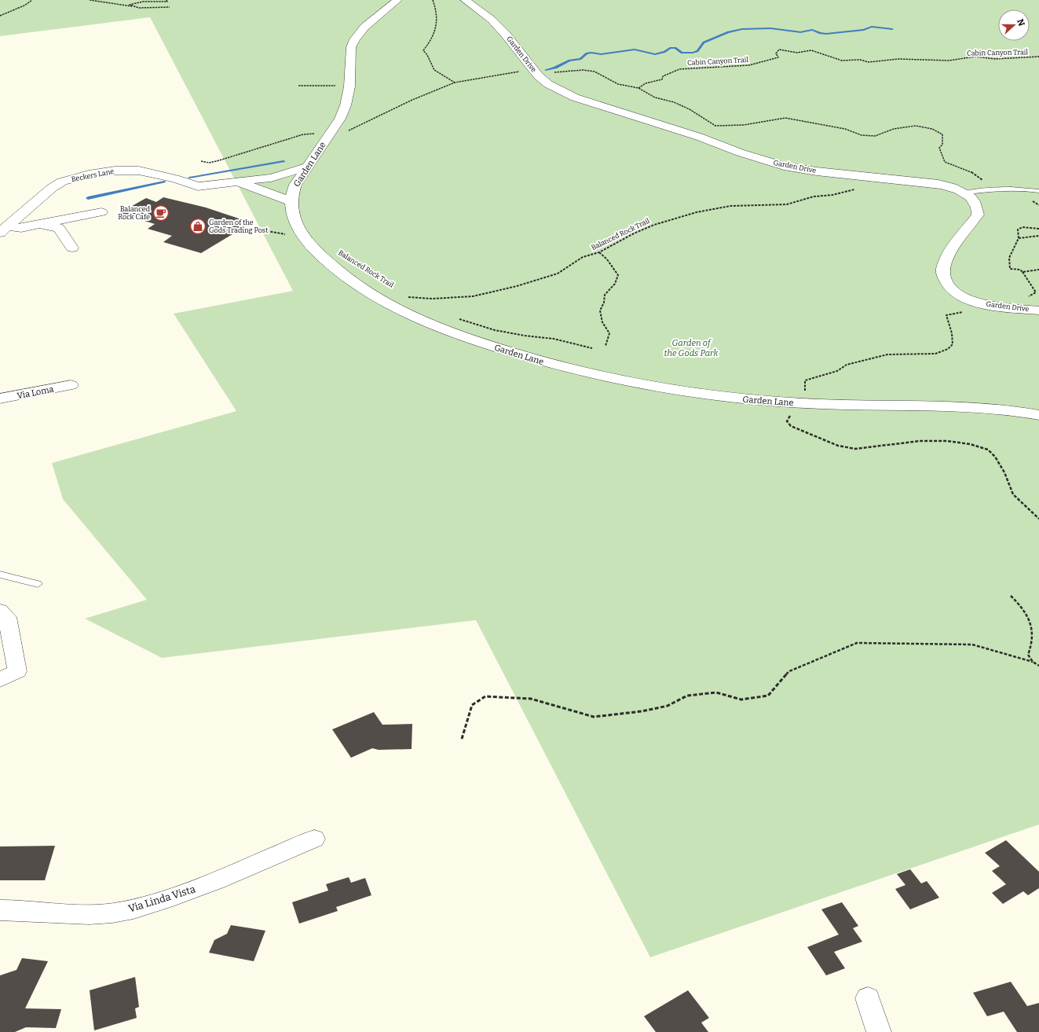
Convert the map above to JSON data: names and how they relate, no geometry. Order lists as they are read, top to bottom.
{
  "streets": {
    "street": [
      "Garden Drive",
      "Garden Lane",
      "Beckers Lane",
      "Via Loma",
      "Via Linda Vista"
    ],
    "path": ["Cabin Canyon Trail", "Balanced Rock Trail"]
  },
  "crossings": [
    ["Garden Drive", "Balanced Rock Trail"],
    ["Garden Lane", "Beckers Lane"]
  ],
  "parks": ["Garden of the Gods Park"],
  "places": {
    "cafe": ["Balanced Rock Cafe"],
    "shop": ["Garden of the Gods Trading Post"]
  },
  "north": "right"
}
